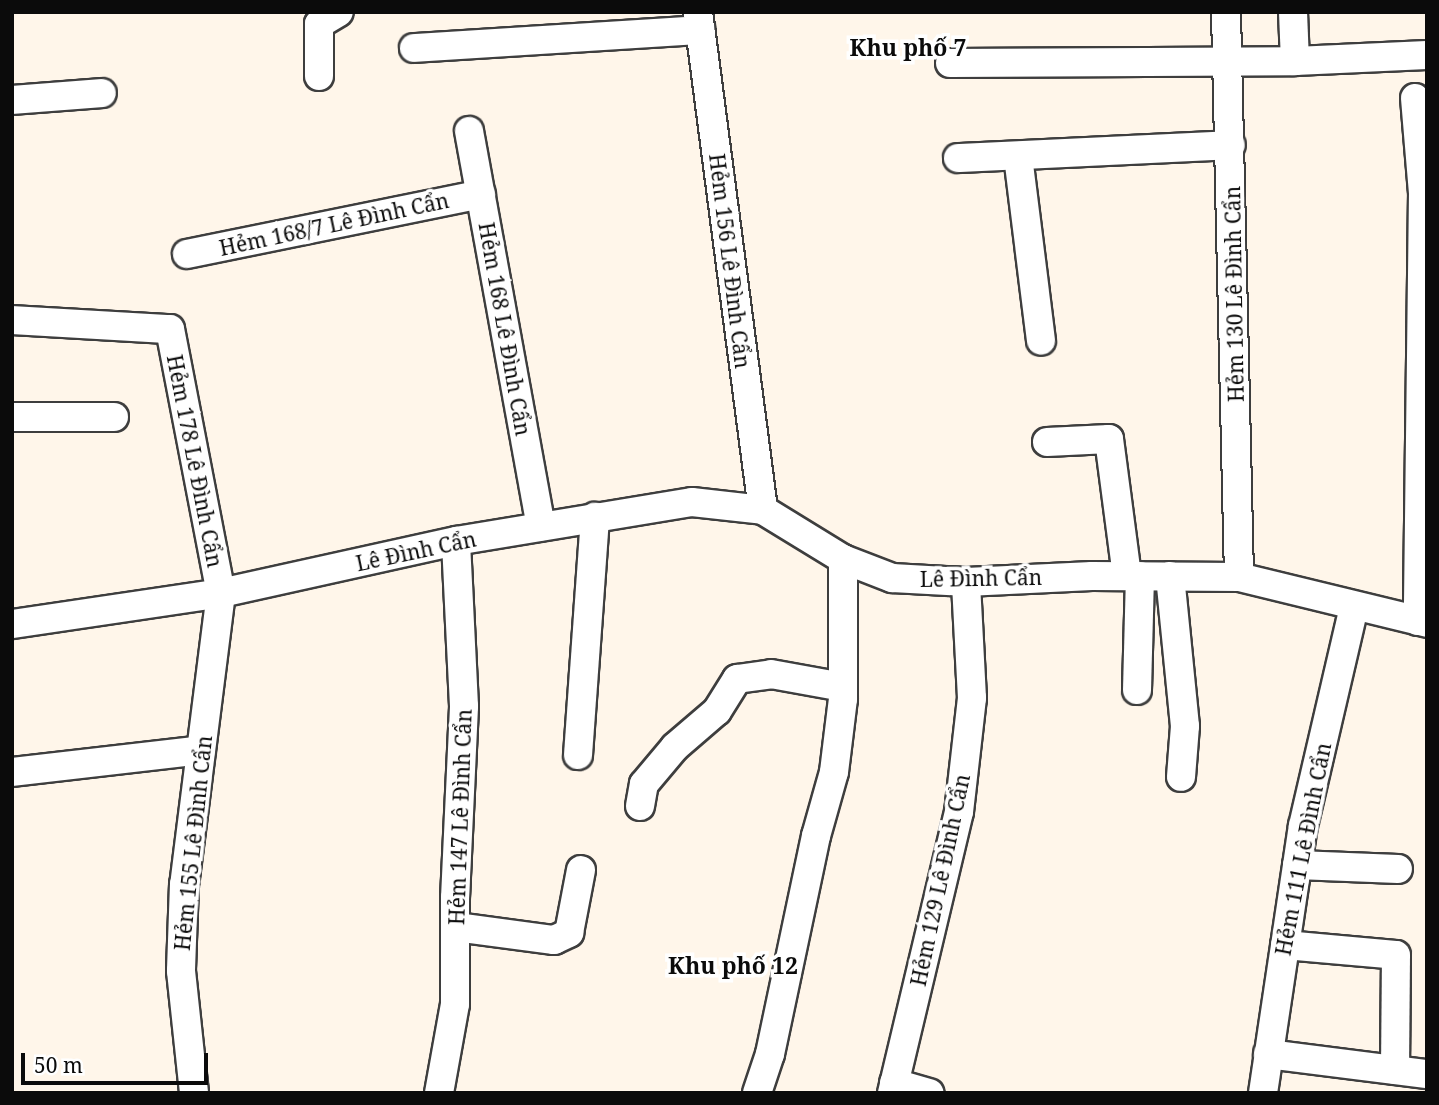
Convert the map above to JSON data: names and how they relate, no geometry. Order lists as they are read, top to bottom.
{
  "streets": {
    "street": [
      "Hẻm 168/7 Lê Đình Cẩn",
      "Hẻm 156 Lê Đình Cẩn",
      "Hẻm 130 Lê Đình Cẩn",
      "Hẻm 168 Lê Đình Cẩn",
      "Hẻm 178 Lê Đình Cẩn",
      "Lê Đình Cẩn",
      "Hẻm 147 Lê Đình Cẩn",
      "Hẻm 155 Lê Đình Cẩn",
      "Hẻm 111 Lê Đình Cẩn",
      "Hẻm 129 Lê Đình Cẩn"
    ]
  },
  "crossings": [
    ["Hẻm 168/7 Lê Đình Cẩn", "Hẻm 168 Lê Đình Cẩn"],
    ["Hẻm 156 Lê Đình Cẩn", "Lê Đình Cẩn"],
    ["Hẻm 130 Lê Đình Cẩn", "Lê Đình Cẩn"],
    ["Hẻm 168 Lê Đình Cẩn", "Lê Đình Cẩn"],
    ["Hẻm 178 Lê Đình Cẩn", "Lê Đình Cẩn"],
    ["Hẻm 178 Lê Đình Cẩn", "Hẻm 155 Lê Đình Cẩn"],
    ["Lê Đình Cẩn", "Hẻm 147 Lê Đình Cẩn"],
    ["Lê Đình Cẩn", "Hẻm 155 Lê Đình Cẩn"],
    ["Lê Đình Cẩn", "Hẻm 111 Lê Đình Cẩn"],
    ["Lê Đình Cẩn", "Hẻm 129 Lê Đình Cẩn"]
  ],
  "districts": ["Khu phố 7", "Khu phố 12"],
  "scale_bar": "50 m"
}
